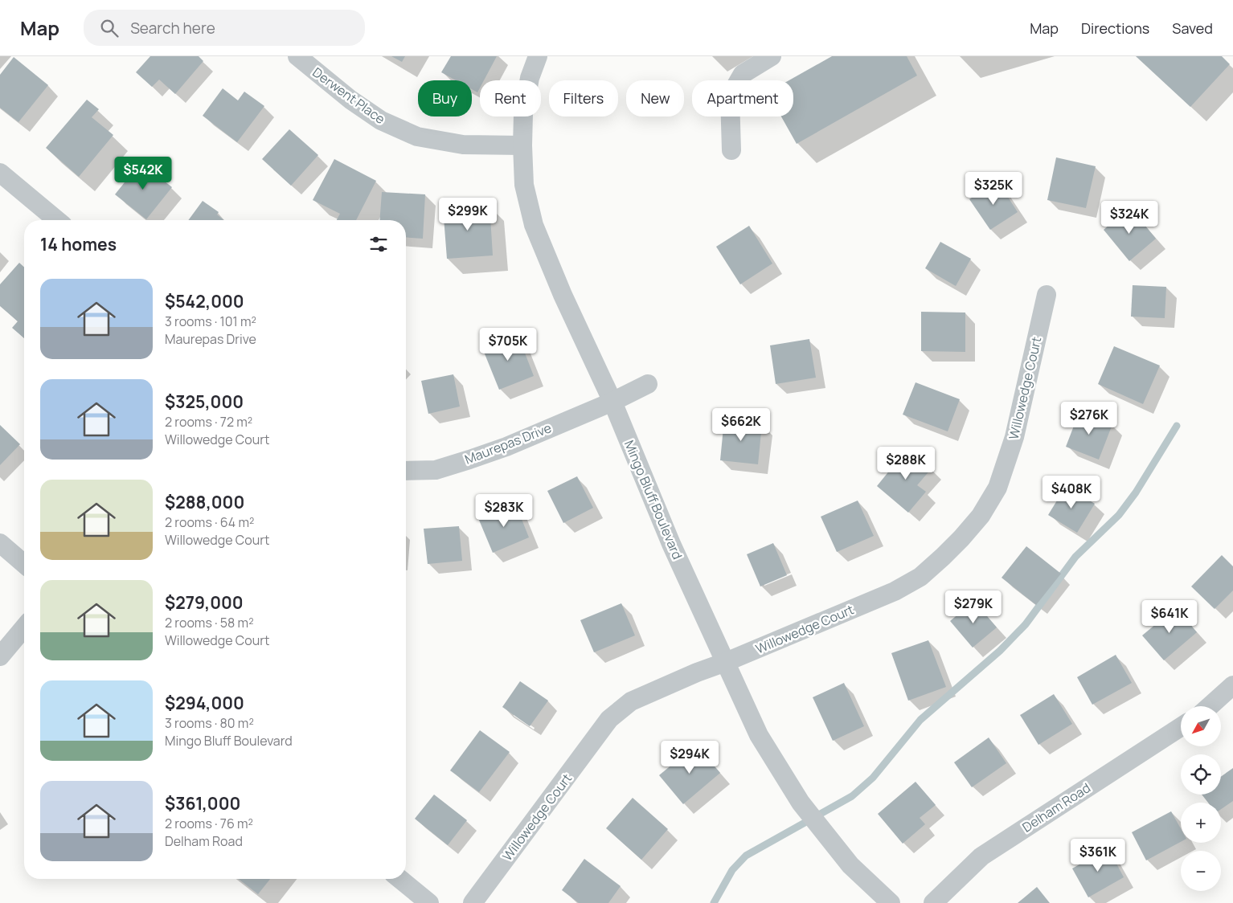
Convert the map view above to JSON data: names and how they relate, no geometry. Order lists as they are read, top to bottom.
{
  "streets": {
    "street": [
      "Derwent Place",
      "Willowedge Court",
      "Maurepas Drive",
      "Mingo Bluff Boulevard",
      "Delham Road"
    ]
  },
  "crossings": [
    ["Derwent Place", "Mingo Bluff Boulevard"],
    ["Willowedge Court", "Mingo Bluff Boulevard"],
    ["Maurepas Drive", "Mingo Bluff Boulevard"]
  ],
  "north": "bottom left",
  "page": {
    "header": "Map",
    "search": "Search here",
    "nav": ["Map", "Directions", "Saved"],
    "chip": [
      "Buy",
      "Rent",
      "Filters",
      "New",
      "Apartment"
    ],
    "price": [
      "$542K",
      "$325K",
      "$299K",
      "$324K",
      "$705K",
      "$276K",
      "$662K",
      "$288K",
      "$408K",
      "$283K",
      "$279K",
      "$641K",
      "$294K",
      "$361K"
    ],
    "heading": "14 homes",
    "list": [
      {
        "name": "$542,000",
        "note": "3 rooms · 101 m² · Maurepas Drive"
      },
      {
        "name": "$325,000",
        "note": "2 rooms · 72 m² · Willowedge Court"
      },
      {
        "name": "$288,000",
        "note": "2 rooms · 64 m² · Willowedge Court"
      },
      {
        "name": "$279,000",
        "note": "2 rooms · 58 m² · Willowedge Court"
      },
      {
        "name": "$294,000",
        "note": "3 rooms · 80 m² · Mingo Bluff Boulevard"
      },
      {
        "name": "$361,000",
        "note": "2 rooms · 76 m² · Delham Road"
      }
    ],
    "map_buttons": ["+", "−"]
  }
}
